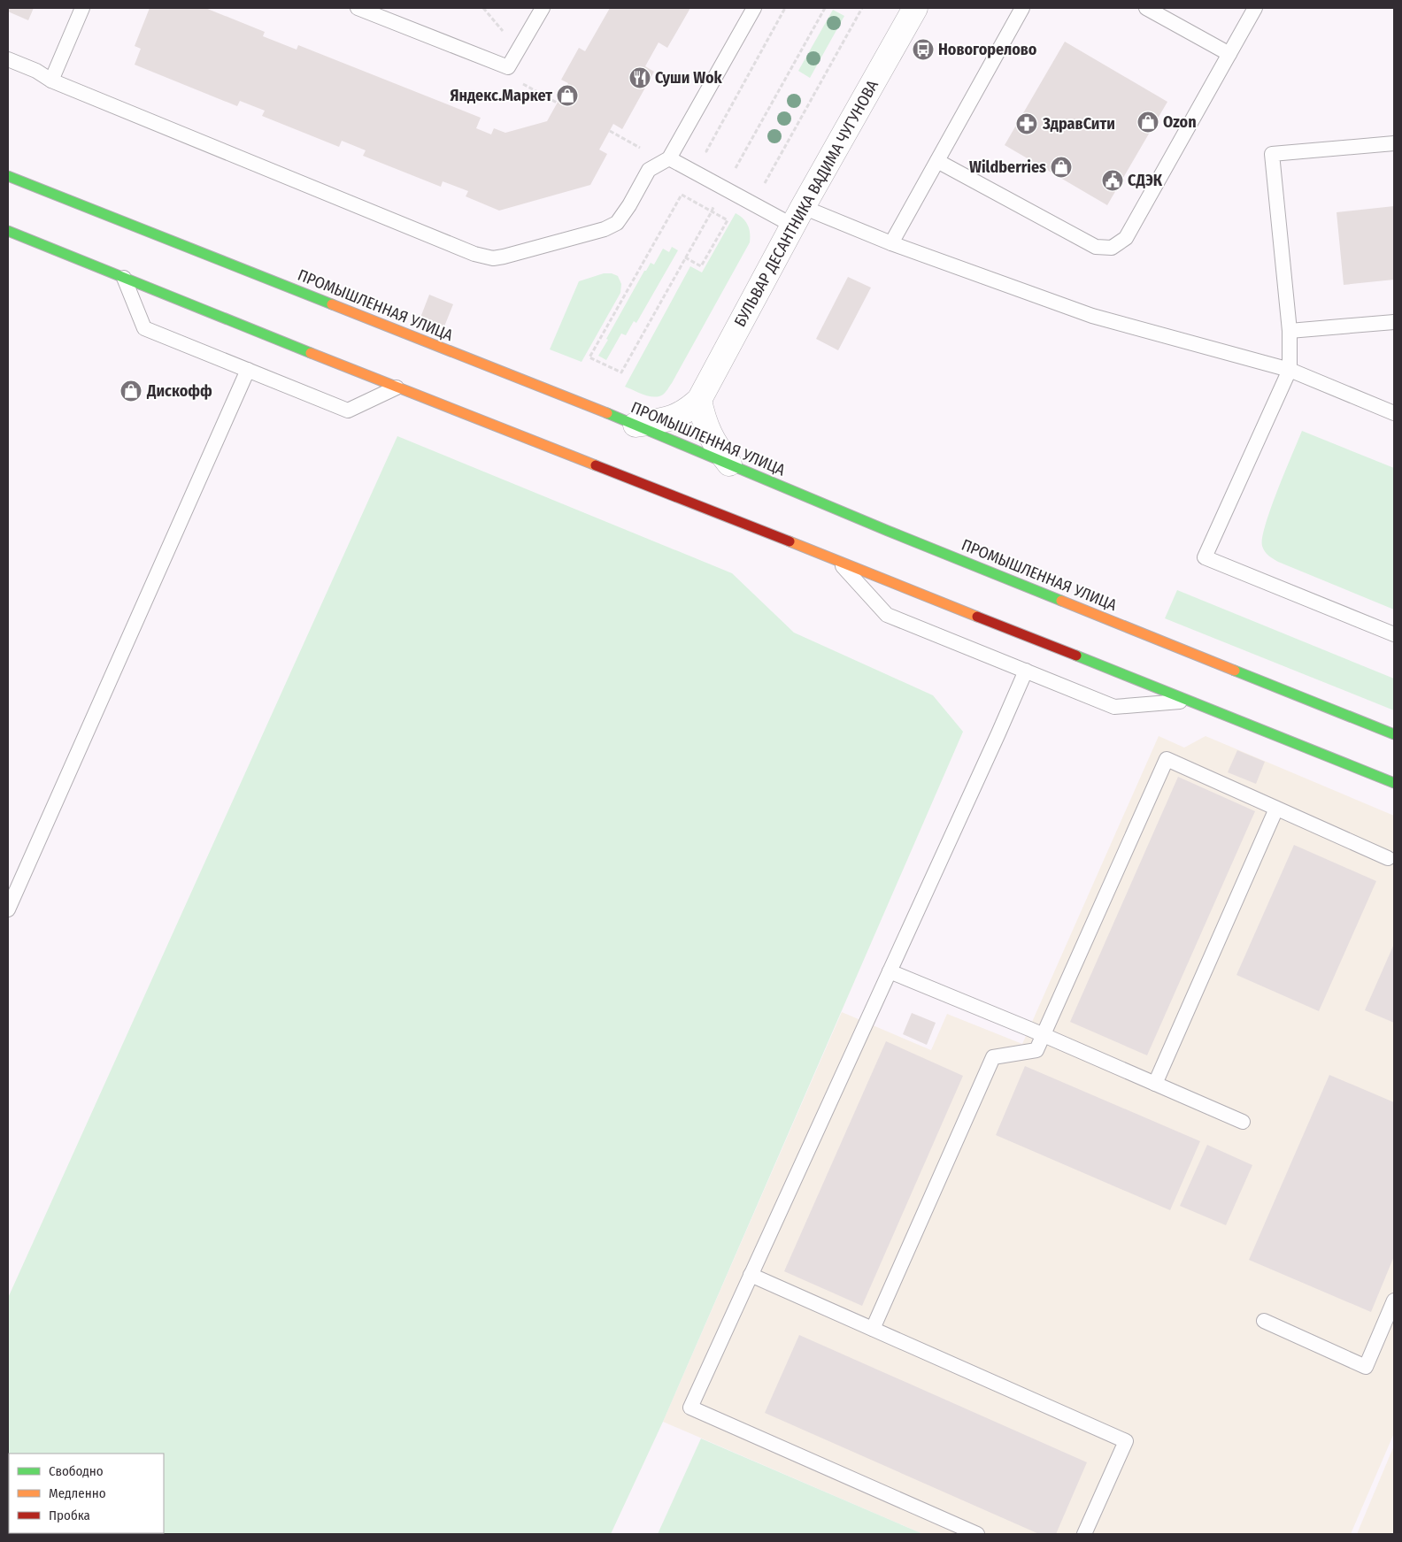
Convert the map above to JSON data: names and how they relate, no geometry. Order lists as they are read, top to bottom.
{
  "streets": {
    "street": ["БУЛЬВАР ДЕСАНТНИКА ВАДИМА ЧУГУНОВА", "ПРОМЫШЛЕННАЯ УЛИЦА"]
  },
  "crossings": [
    ["БУЛЬВАР ДЕСАНТНИКА ВАДИМА ЧУГУНОВА", "ПРОМЫШЛЕННАЯ УЛИЦА"]
  ],
  "places": {
    "bus stop": ["Новогорелово"],
    "restaurant": ["Суши Wok"],
    "shop": [
      "Яндекс.Маркет",
      "Ozon",
      "Wildberries",
      "Дискофф"
    ],
    "pharmacy": ["ЗдравСити"],
    "public building": ["СДЭК"]
  },
  "legend": ["Свободно", "Медленно", "Пробка"]
}
